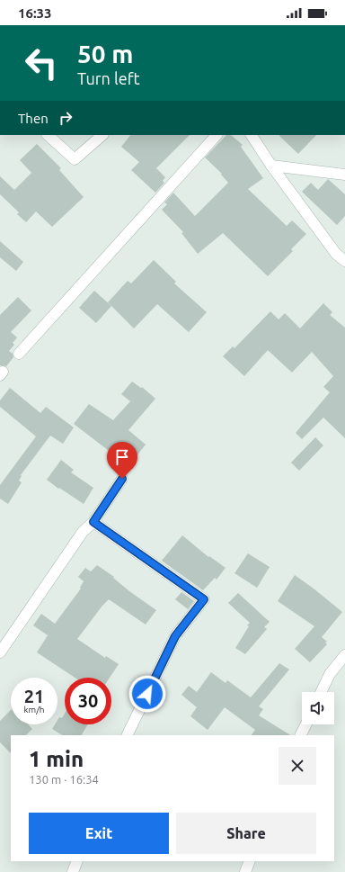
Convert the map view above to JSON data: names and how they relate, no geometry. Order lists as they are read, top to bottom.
{
  "page": {
    "status": "16:33",
    "turn": ["50 m", "Turn left"],
    "then": "Then",
    "speed": "21 km/h",
    "limit": "30",
    "heading": ["1 min", "130 m · 16:34"],
    "buttons": ["Exit", "Share"]
  }
}
